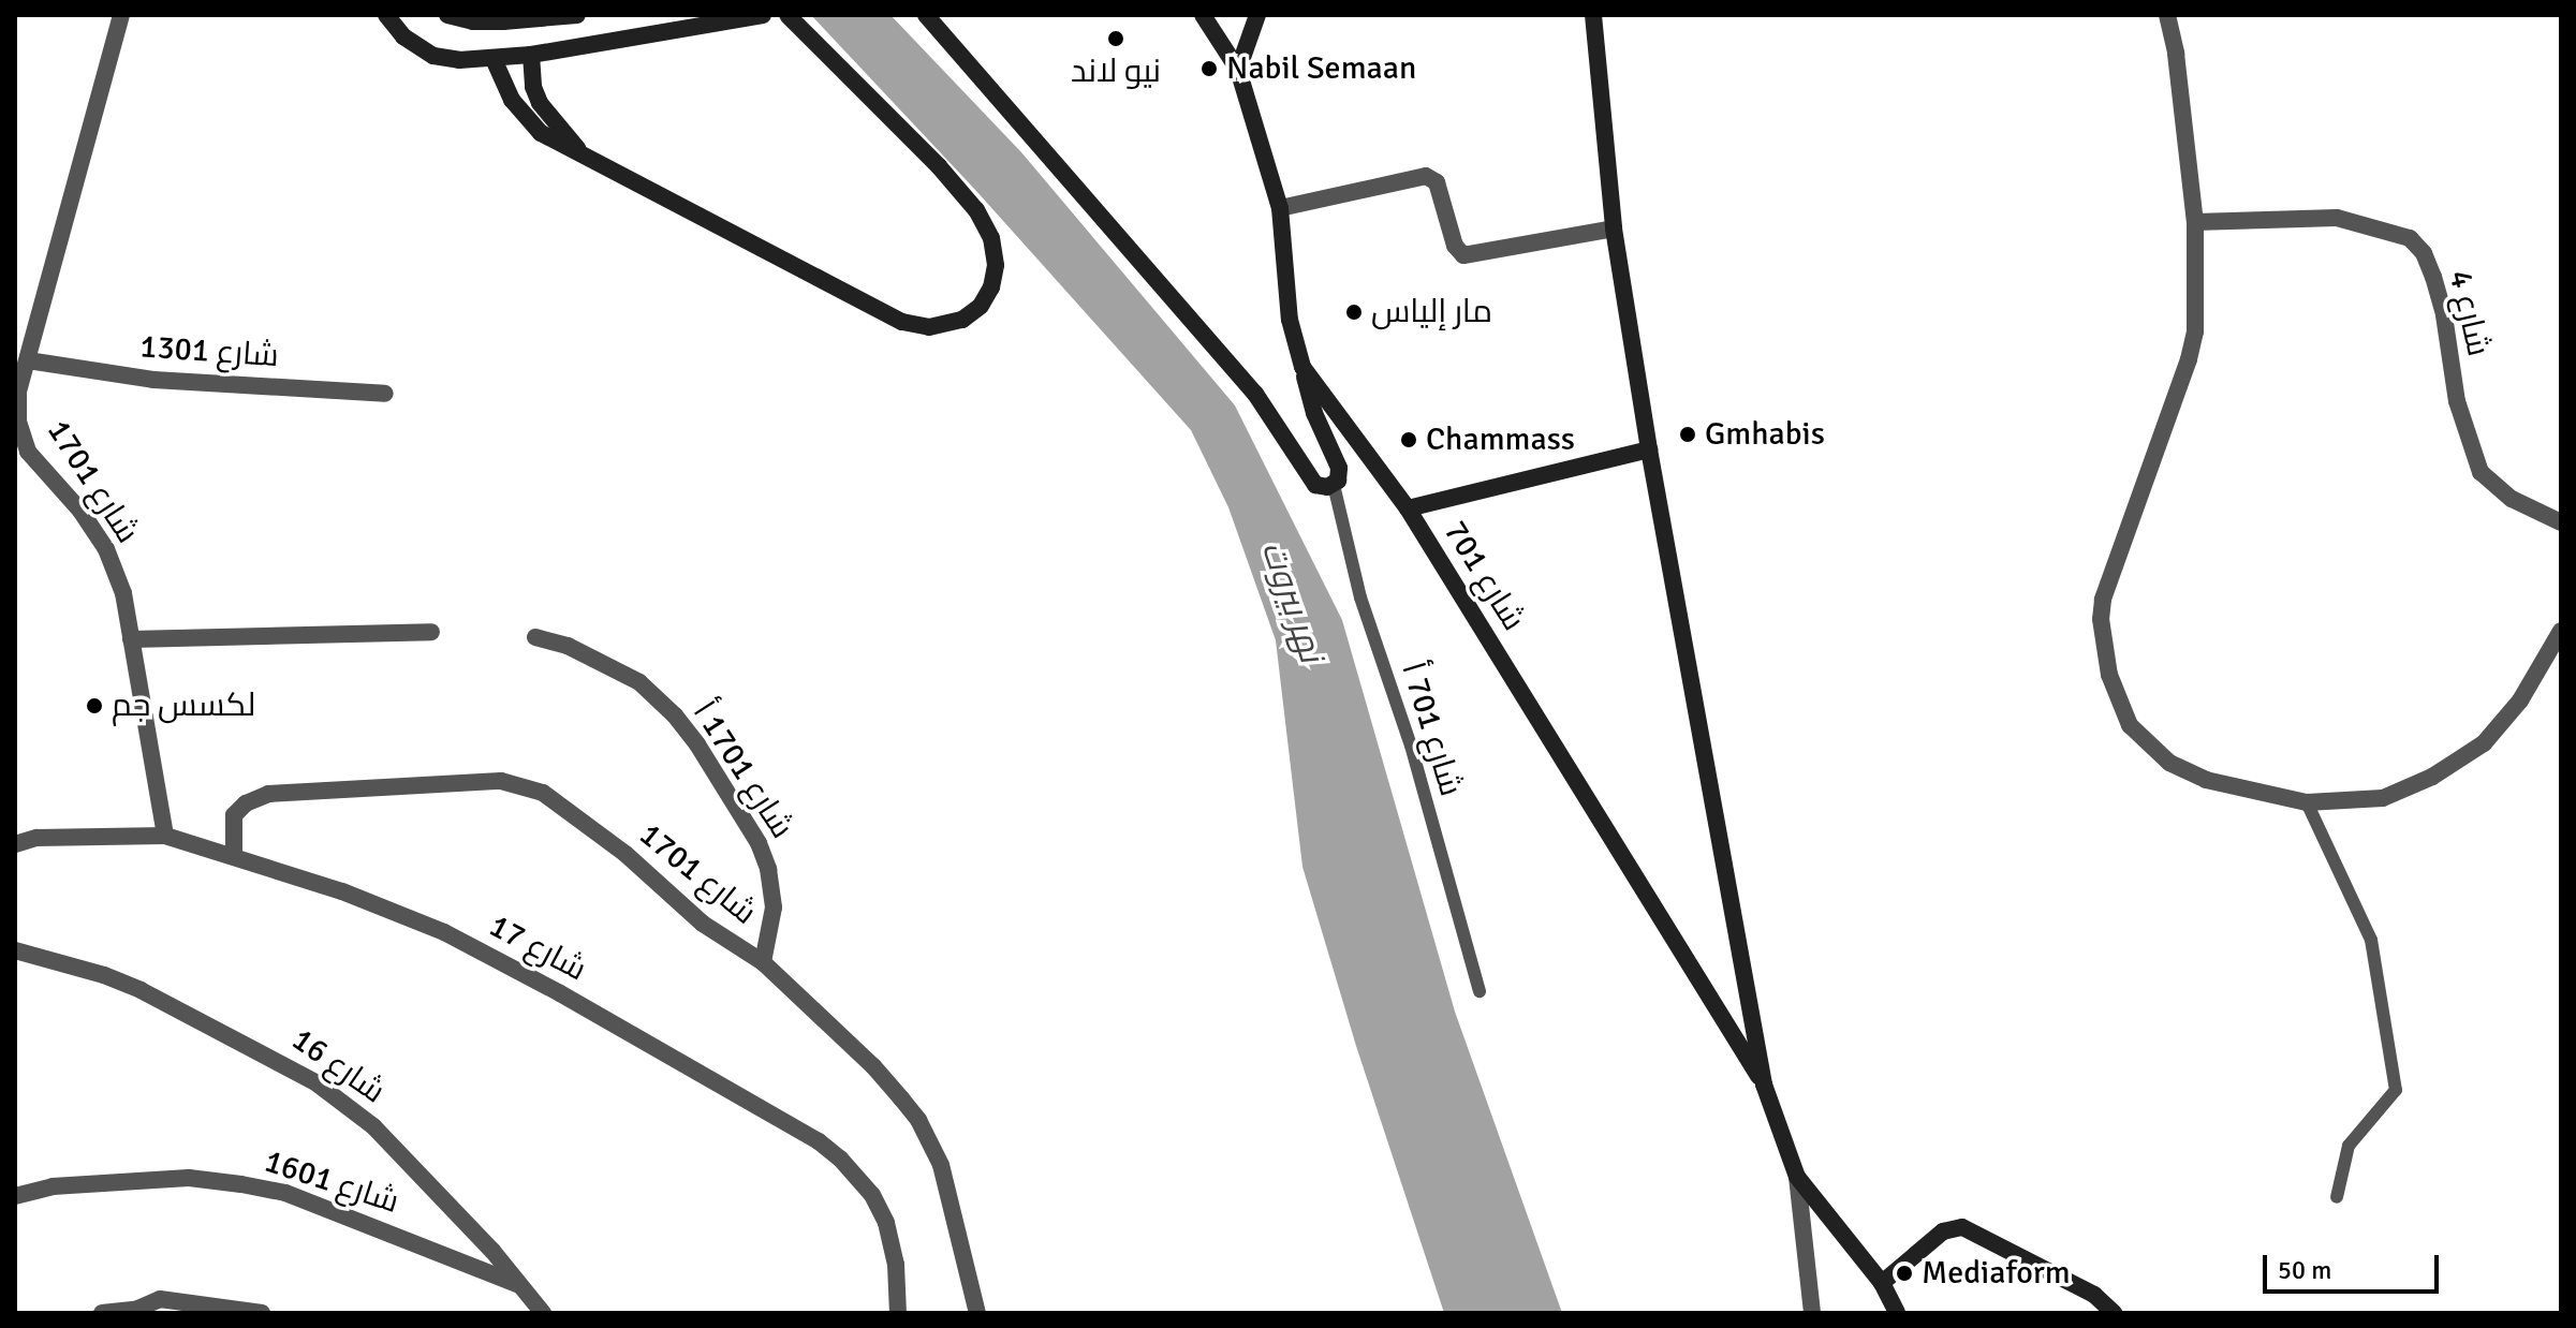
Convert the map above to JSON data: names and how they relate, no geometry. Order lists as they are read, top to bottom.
{
  "streets": {
    "street": [
      "شارع 4",
      "شارع 1301",
      "شارع 1701",
      "شارع 701",
      "شارع 1701 أ",
      "شارع 17",
      "شارع 16",
      "شارع 1601"
    ],
    "lane": ["شارع 701 أ"]
  },
  "crossings": [
    ["شارع 1301", "شارع 1701"],
    ["شارع 1701", "شارع 1701 أ"],
    ["شارع 1701", "شارع 17"],
    ["شارع 16", "شارع 1601"]
  ],
  "water": ["نهر بيروت"],
  "places": [
    "نيو لاند",
    "Nabil Semaan",
    "مار إلياس",
    "Gmhabis",
    "Chammass",
    "لكسس جم",
    "Mediaform"
  ],
  "scale_bar": "50 m"
}
